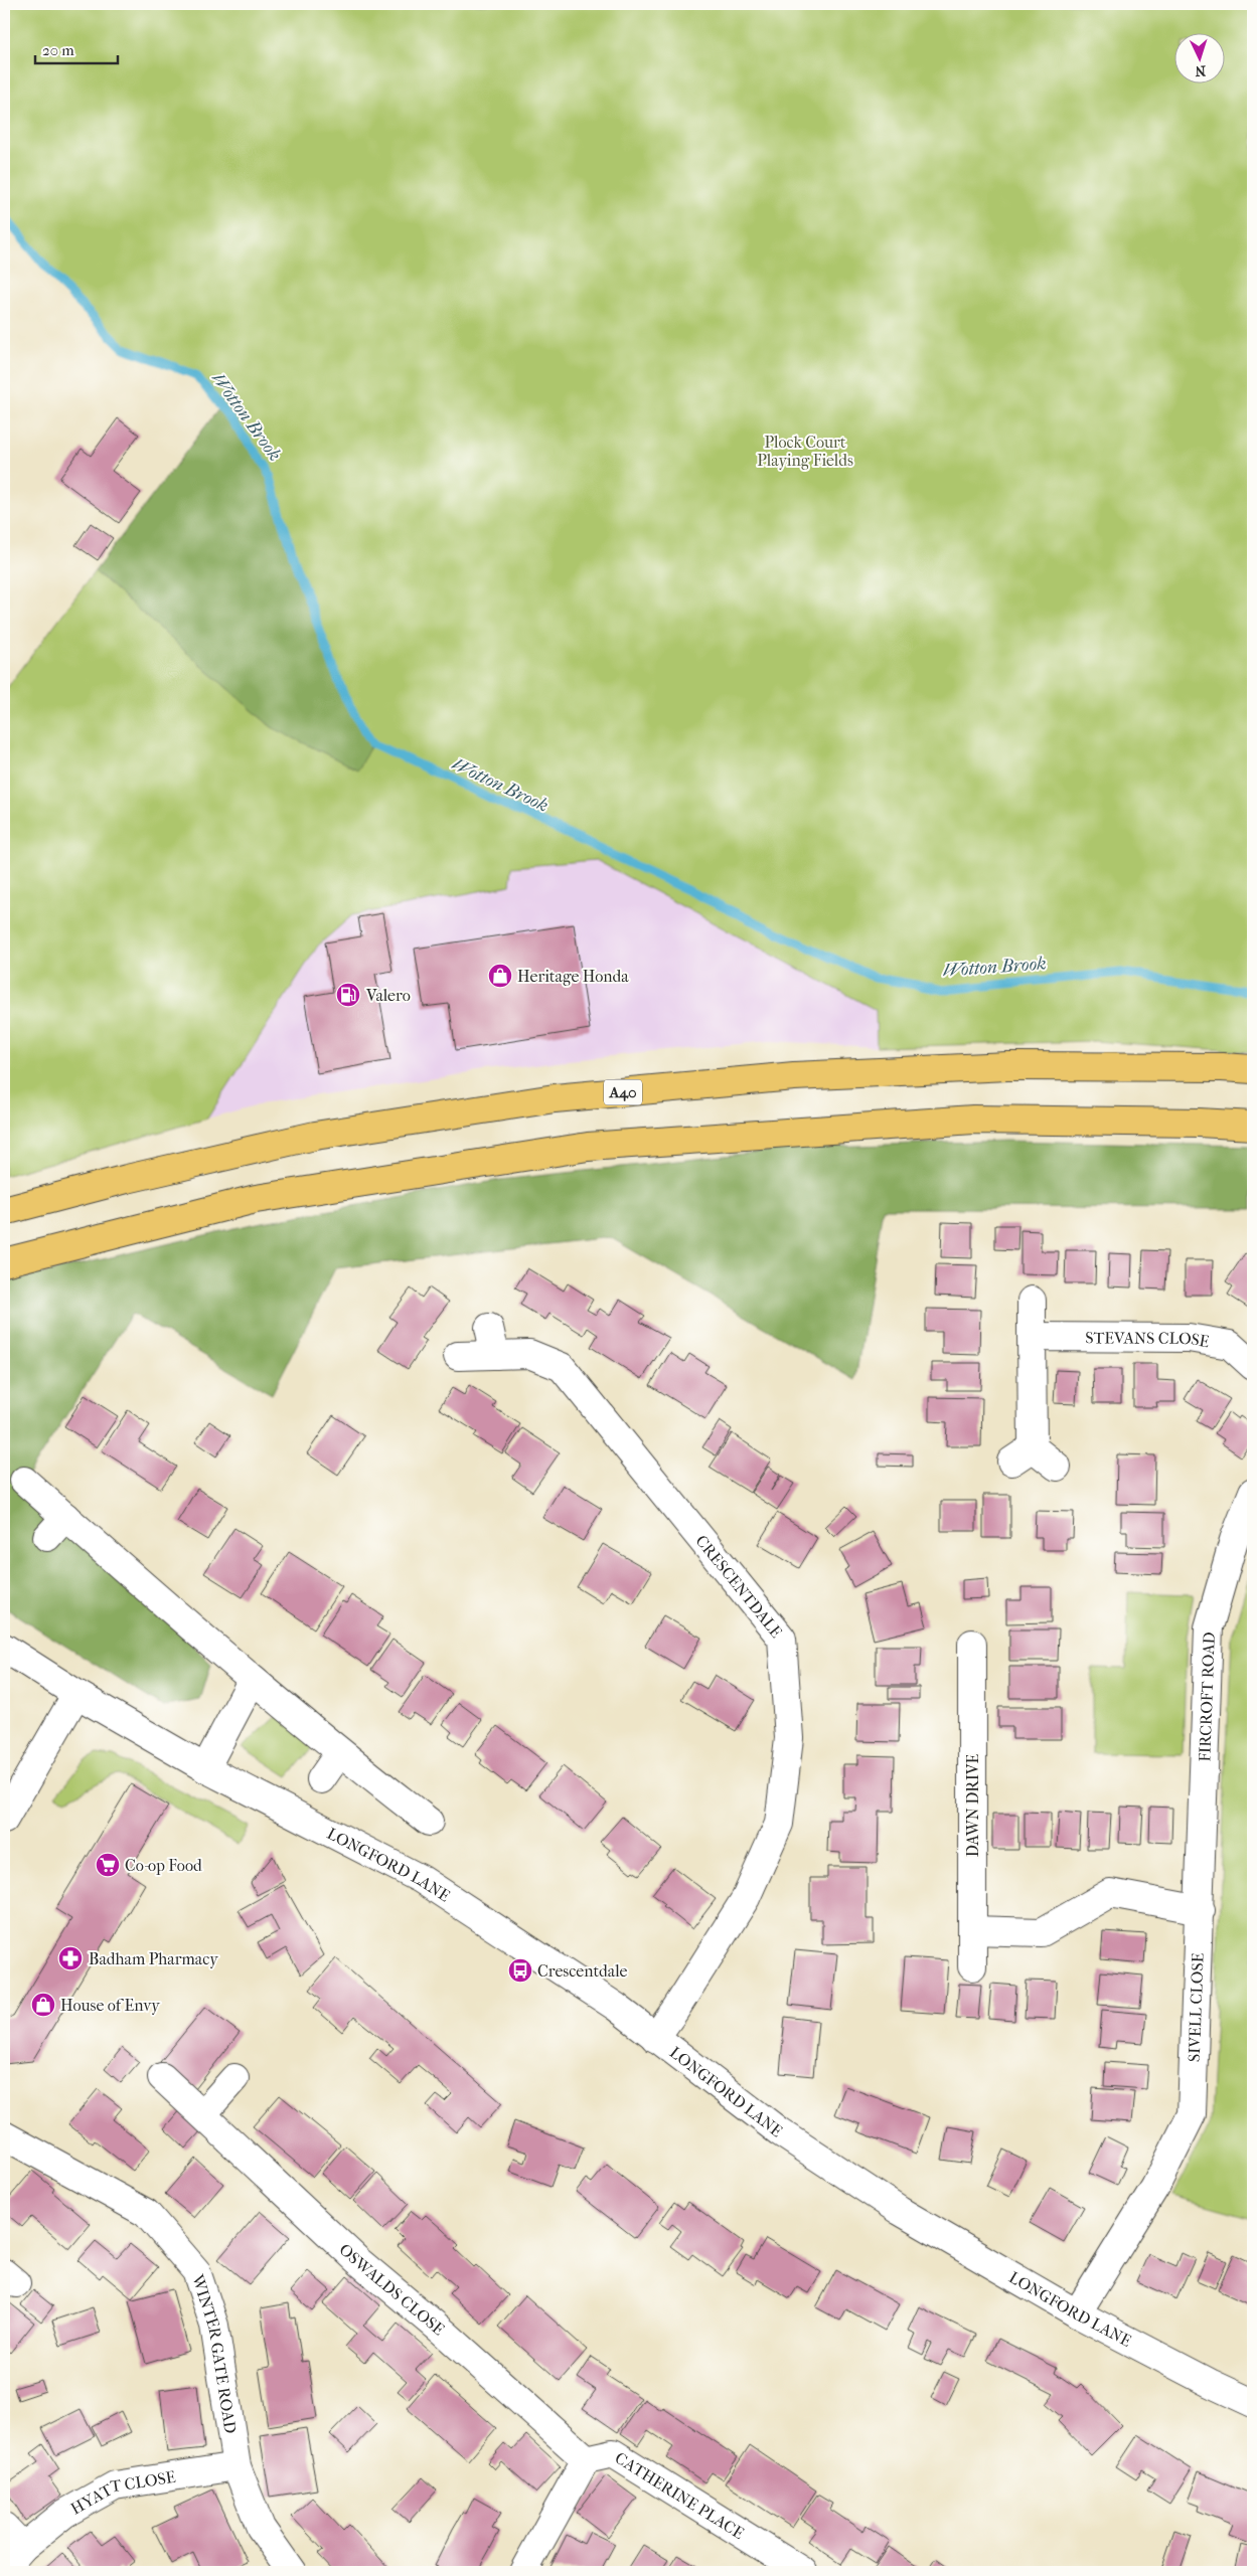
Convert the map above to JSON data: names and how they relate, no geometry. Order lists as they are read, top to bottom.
{
  "streets": {
    "highway": ["A40"],
    "street": [
      "STEVANS CLOSE",
      "CRESCENTDALE",
      "FIRCROFT ROAD",
      "DAWN DRIVE",
      "LONGFORD LANE",
      "SIVELL CLOSE",
      "OSWALDS CLOSE",
      "WINTER GATE ROAD",
      "HYATT CLOSE",
      "CATHERINE PLACE"
    ]
  },
  "crossings": [
    ["CRESCENTDALE", "LONGFORD LANE"],
    ["FIRCROFT ROAD", "SIVELL CLOSE"],
    ["LONGFORD LANE", "SIVELL CLOSE"],
    ["OSWALDS CLOSE", "CATHERINE PLACE"],
    ["WINTER GATE ROAD", "HYATT CLOSE"]
  ],
  "water": ["Wotton Brook"],
  "parks": ["Plock Court Playing Fields"],
  "places": {
    "shop": ["Heritage Honda", "House of Envy"],
    "fuel station": ["Valero"],
    "supermarket": ["Co-op Food"],
    "pharmacy": ["Badham Pharmacy"],
    "bus stop": ["Crescentdale"]
  },
  "scale_bar": "20 m",
  "north": "bottom"
}
